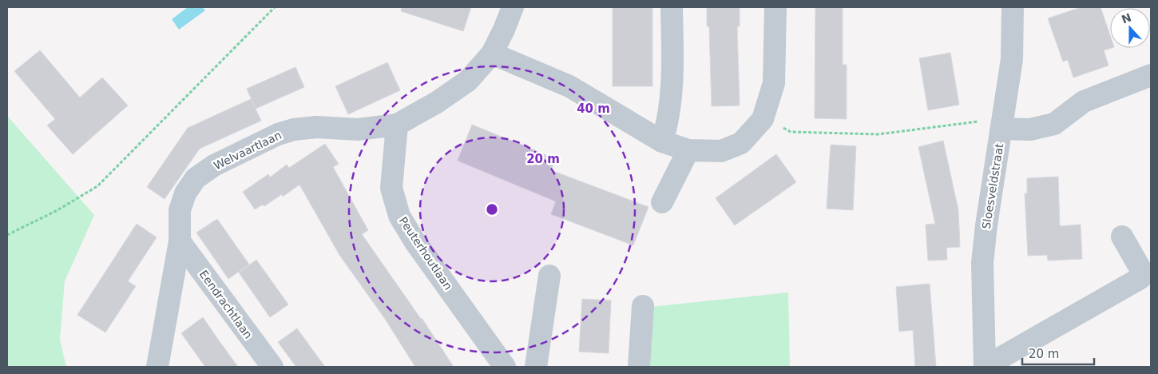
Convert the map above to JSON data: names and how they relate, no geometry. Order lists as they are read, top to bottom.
{
  "streets": {
    "street": [
      "Welvaartlaan",
      "Sloesveldstraat",
      "Peuterhoutlaan",
      "Eendrachtlaan"
    ]
  },
  "crossings": [
    ["Welvaartlaan", "Peuterhoutlaan"],
    ["Welvaartlaan", "Eendrachtlaan"]
  ],
  "scale_bar": "20 m",
  "north": "top",
  "rings": ["40 m", "20 m"]
}
